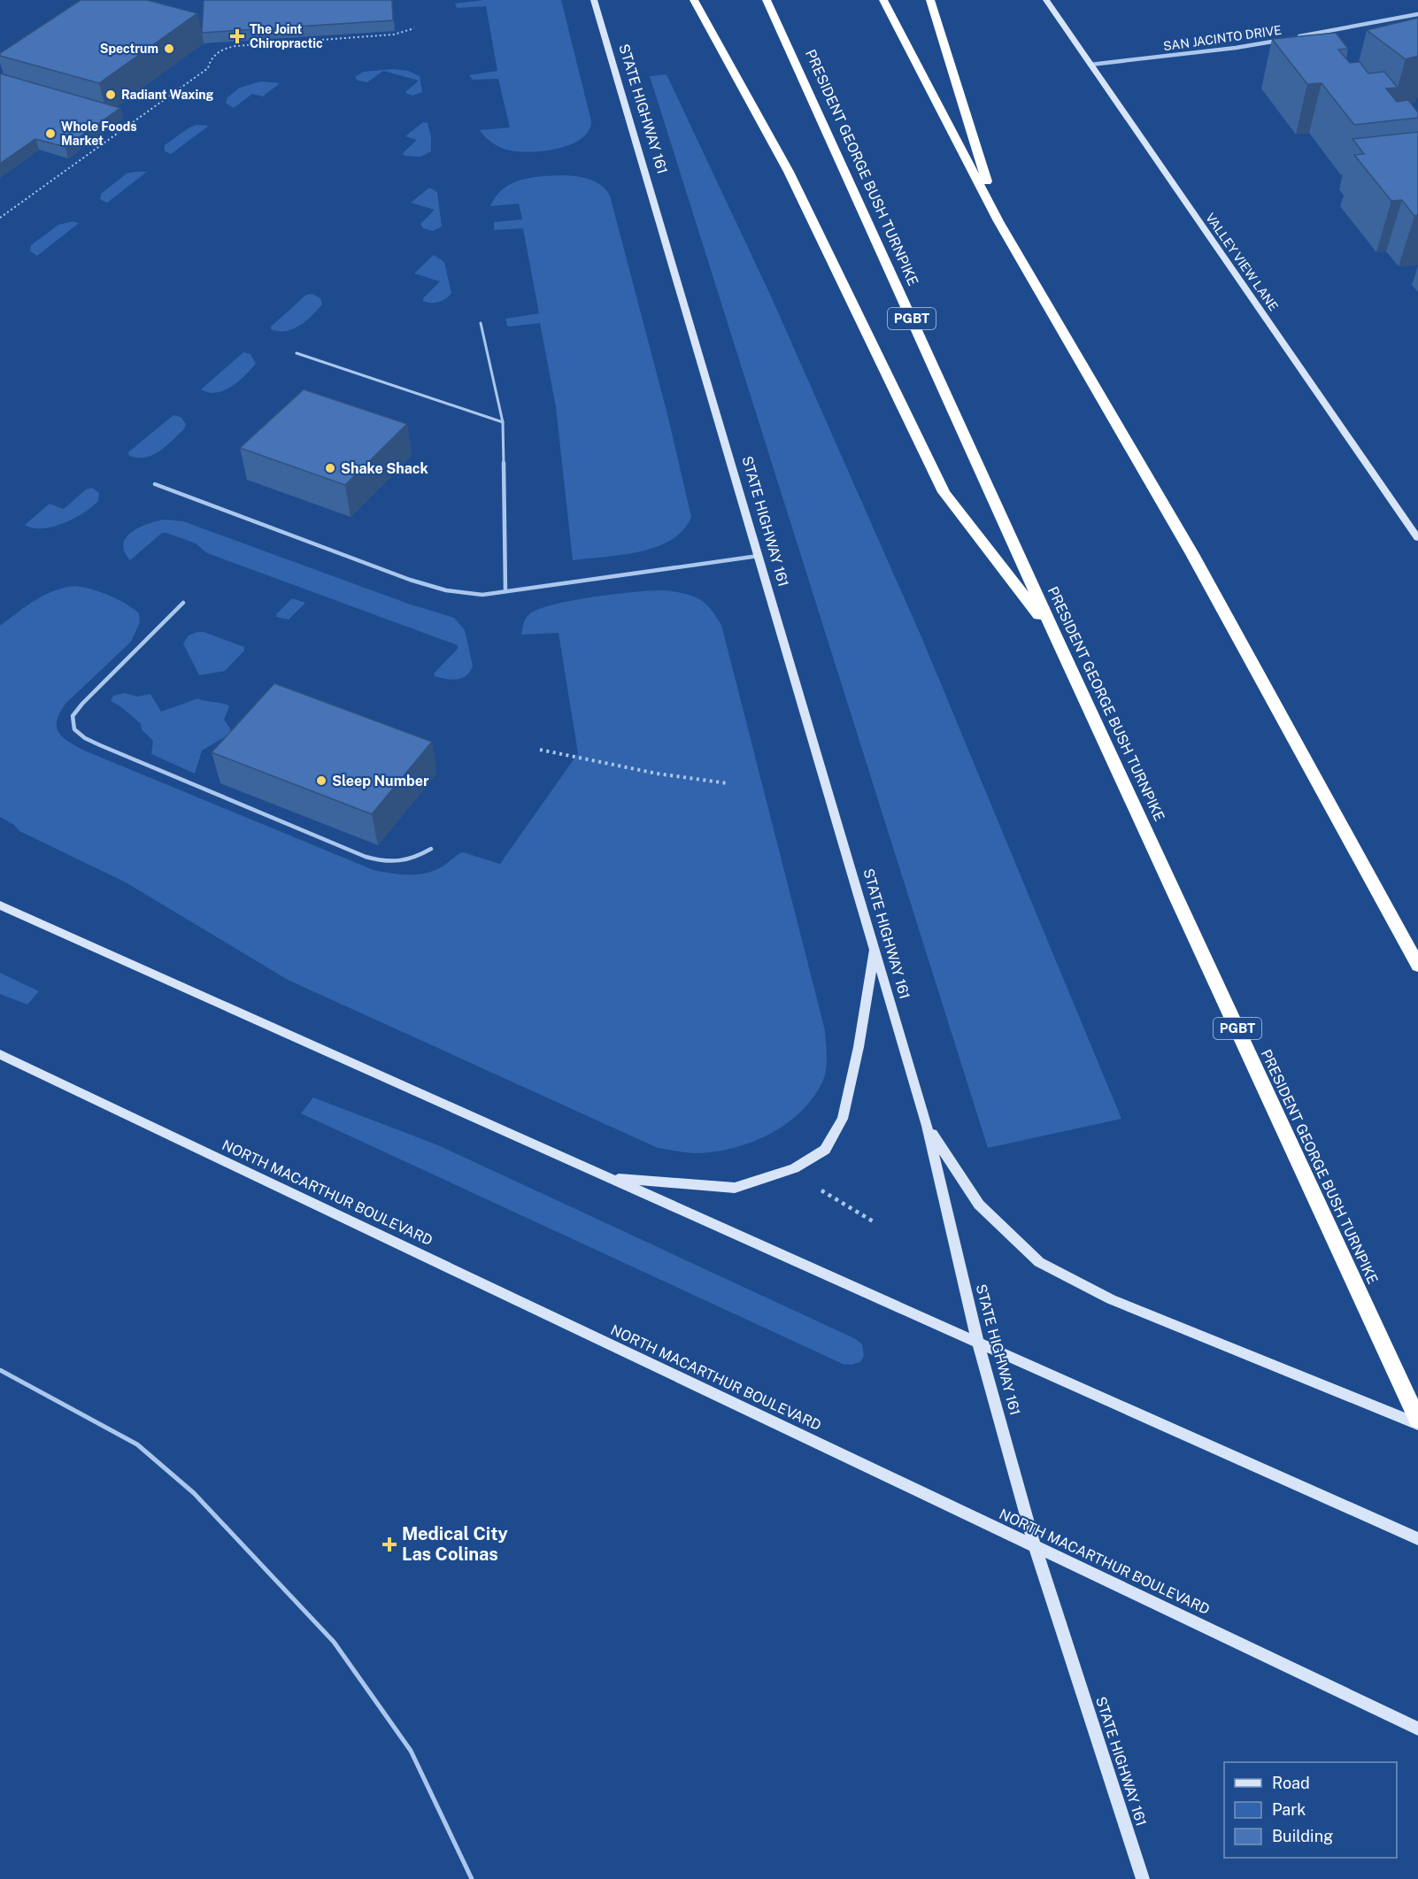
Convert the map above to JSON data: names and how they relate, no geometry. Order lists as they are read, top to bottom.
{
  "streets": {
    "highway": ["PRESIDENT GEORGE BUSH TURNPIKE", "PGBT"],
    "main road": ["STATE HIGHWAY 161", "VALLEY VIEW LANE", "NORTH MACARTHUR BOULEVARD"],
    "street": ["SAN JACINTO DRIVE"]
  },
  "crossings": [
    ["SAN JACINTO DRIVE", "VALLEY VIEW LANE"],
    ["STATE HIGHWAY 161", "NORTH MACARTHUR BOULEVARD"]
  ],
  "places": {
    "health": ["The Joint Chiropractic", "Medical City Las Colinas"],
    "other": [
      "Spectrum",
      "Radiant Waxing",
      "Whole Foods Market",
      "Shake Shack",
      "Sleep Number"
    ]
  },
  "legend": ["Road", "Park", "Building"]
}
